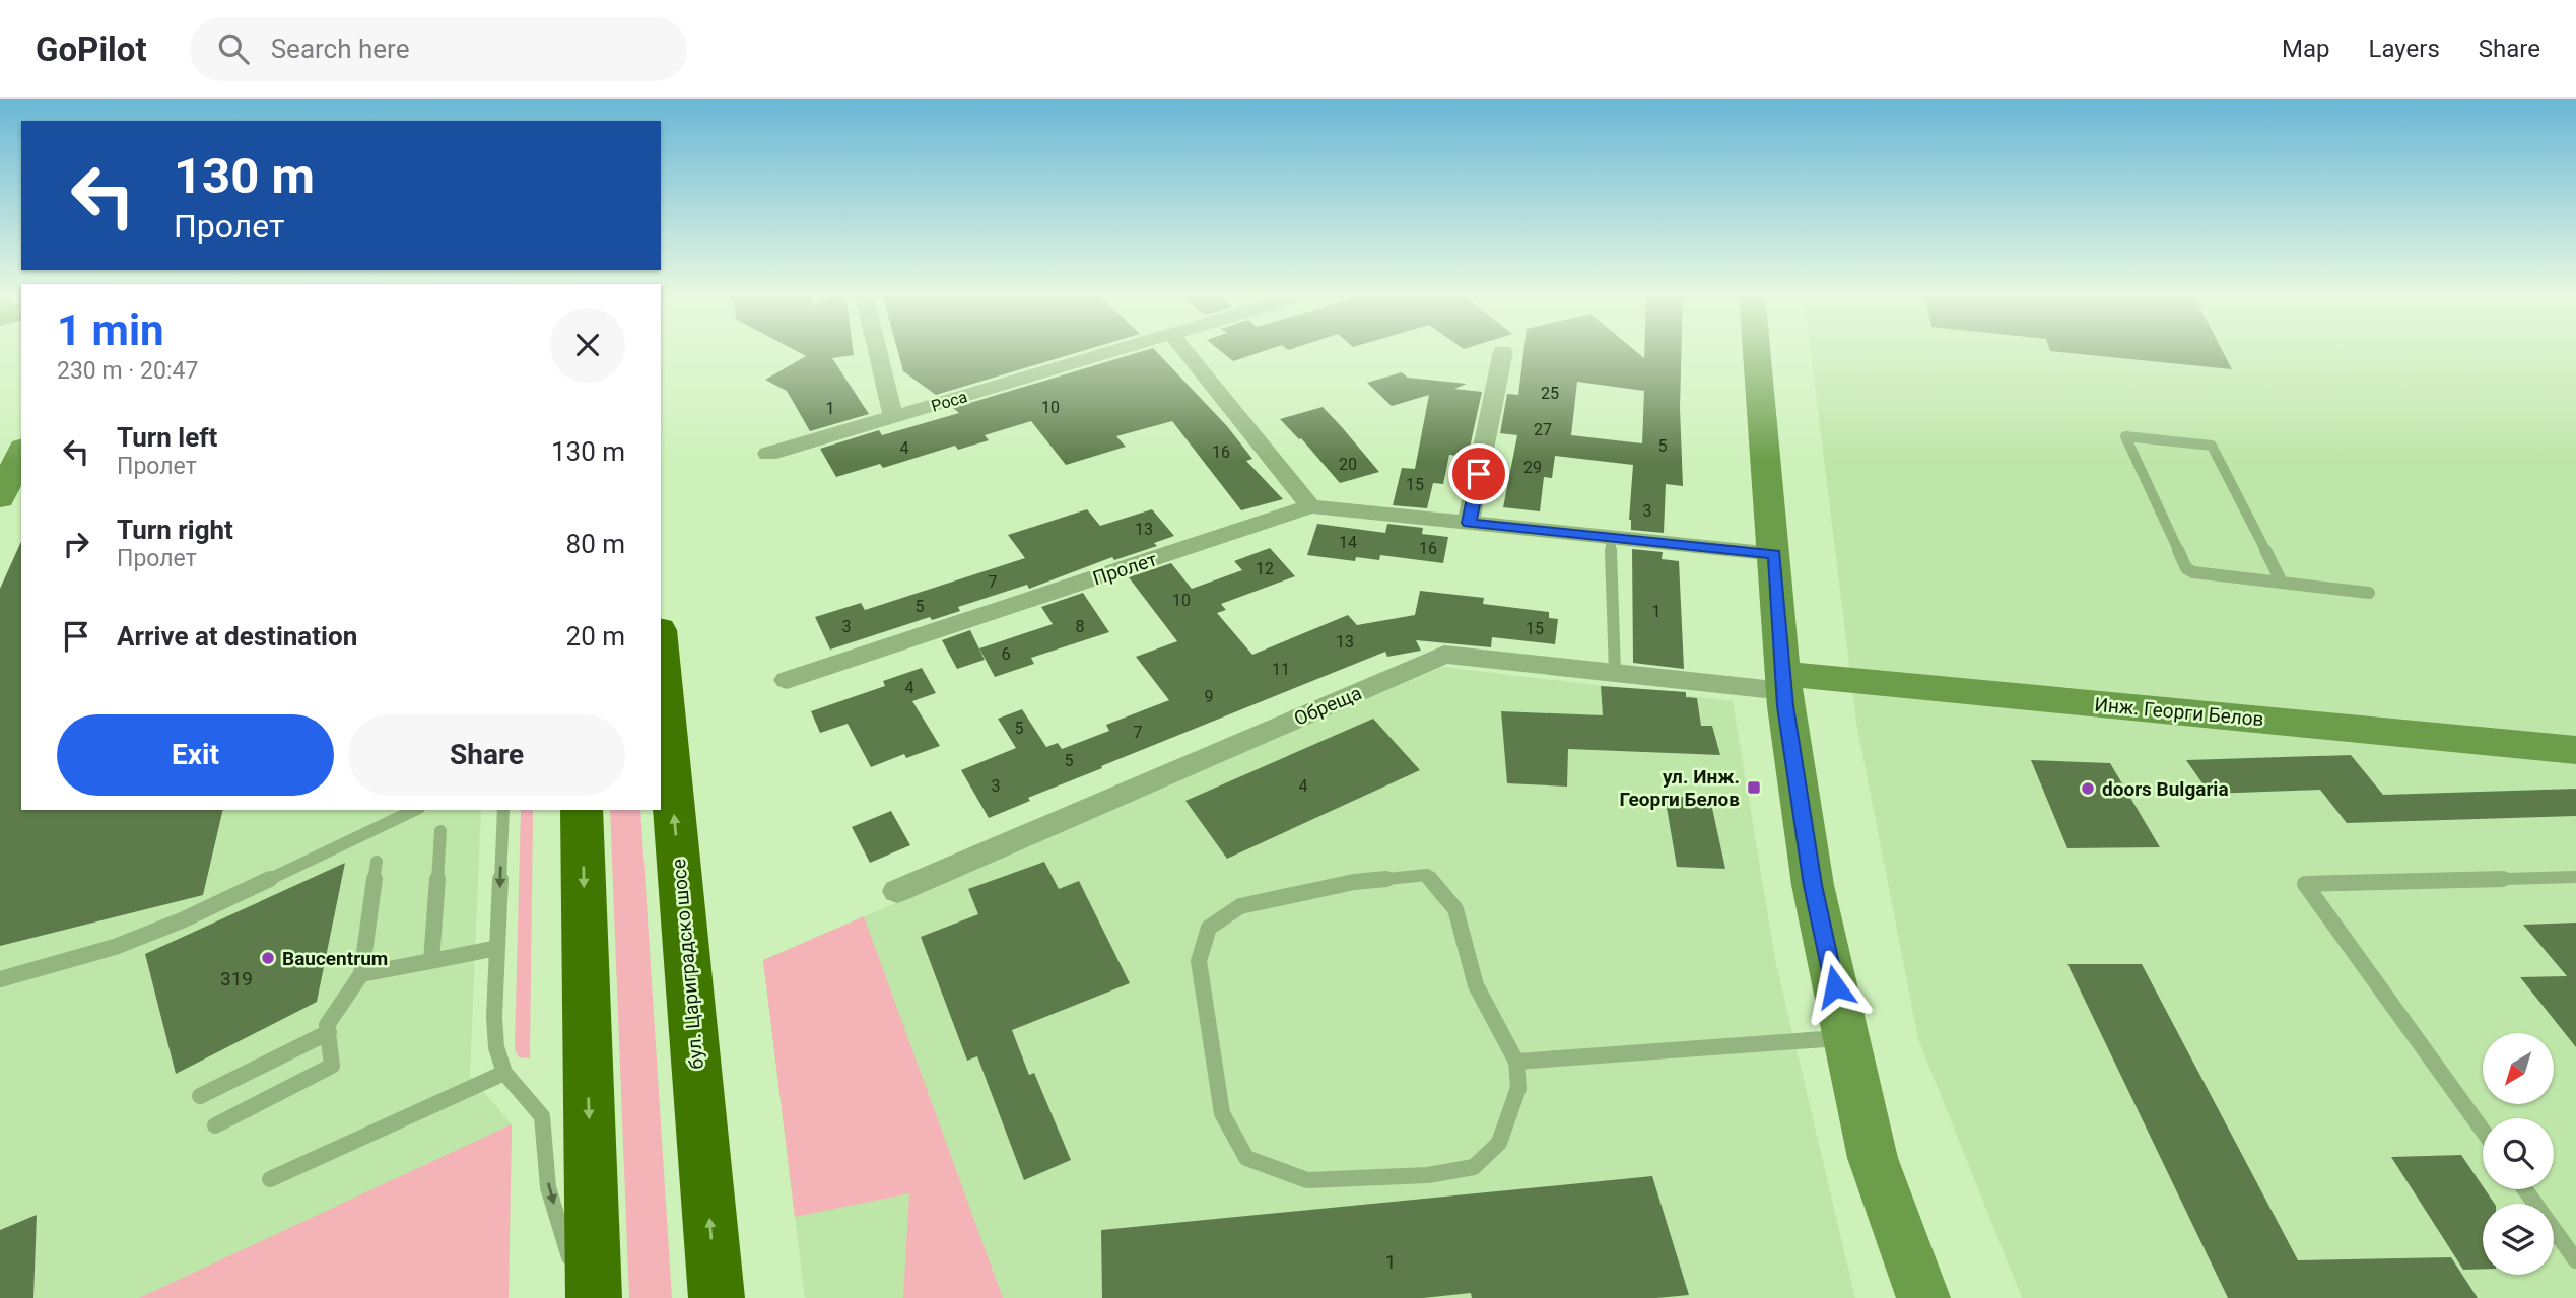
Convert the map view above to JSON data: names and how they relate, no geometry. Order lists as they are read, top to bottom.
{
  "streets": {
    "highway": ["бул. Цариградско шосе"],
    "main road": ["Инж. Георги Белов"],
    "street": ["Роса", "Пролет", "Обреща"]
  },
  "crossings": [
    ["Обреща", "Инж. Георги Белов"]
  ],
  "places": {
    "transit": ["ул. Инж. Георги Белов"],
    "other": ["doors Bulgaria", "Baucentrum"]
  },
  "house_numbers": [
    "25",
    "10",
    "1",
    "27",
    "5",
    "4",
    "16",
    "20",
    "29",
    "15",
    "3",
    "13",
    "14",
    "16",
    "12",
    "7",
    "10",
    "5",
    "1",
    "3",
    "8",
    "15",
    "13",
    "6",
    "11",
    "4",
    "9",
    "5",
    "7",
    "5",
    "3",
    "4",
    "319",
    "1"
  ],
  "north": "bottom left",
  "page": {
    "header": "GoPilot",
    "search": "Search here",
    "nav": ["Map", "Layers", "Share"],
    "turn": ["130 m", "Пролет"],
    "heading": ["1 min", "230 m · 20:47"],
    "list": [
      {
        "name": "Turn left",
        "note": "Пролет",
        "value": "130 m"
      },
      {
        "name": "Turn right",
        "note": "Пролет",
        "value": "80 m"
      },
      {
        "name": "Arrive at destination",
        "value": "20 m"
      }
    ],
    "buttons": ["Exit", "Share"]
  }
}
